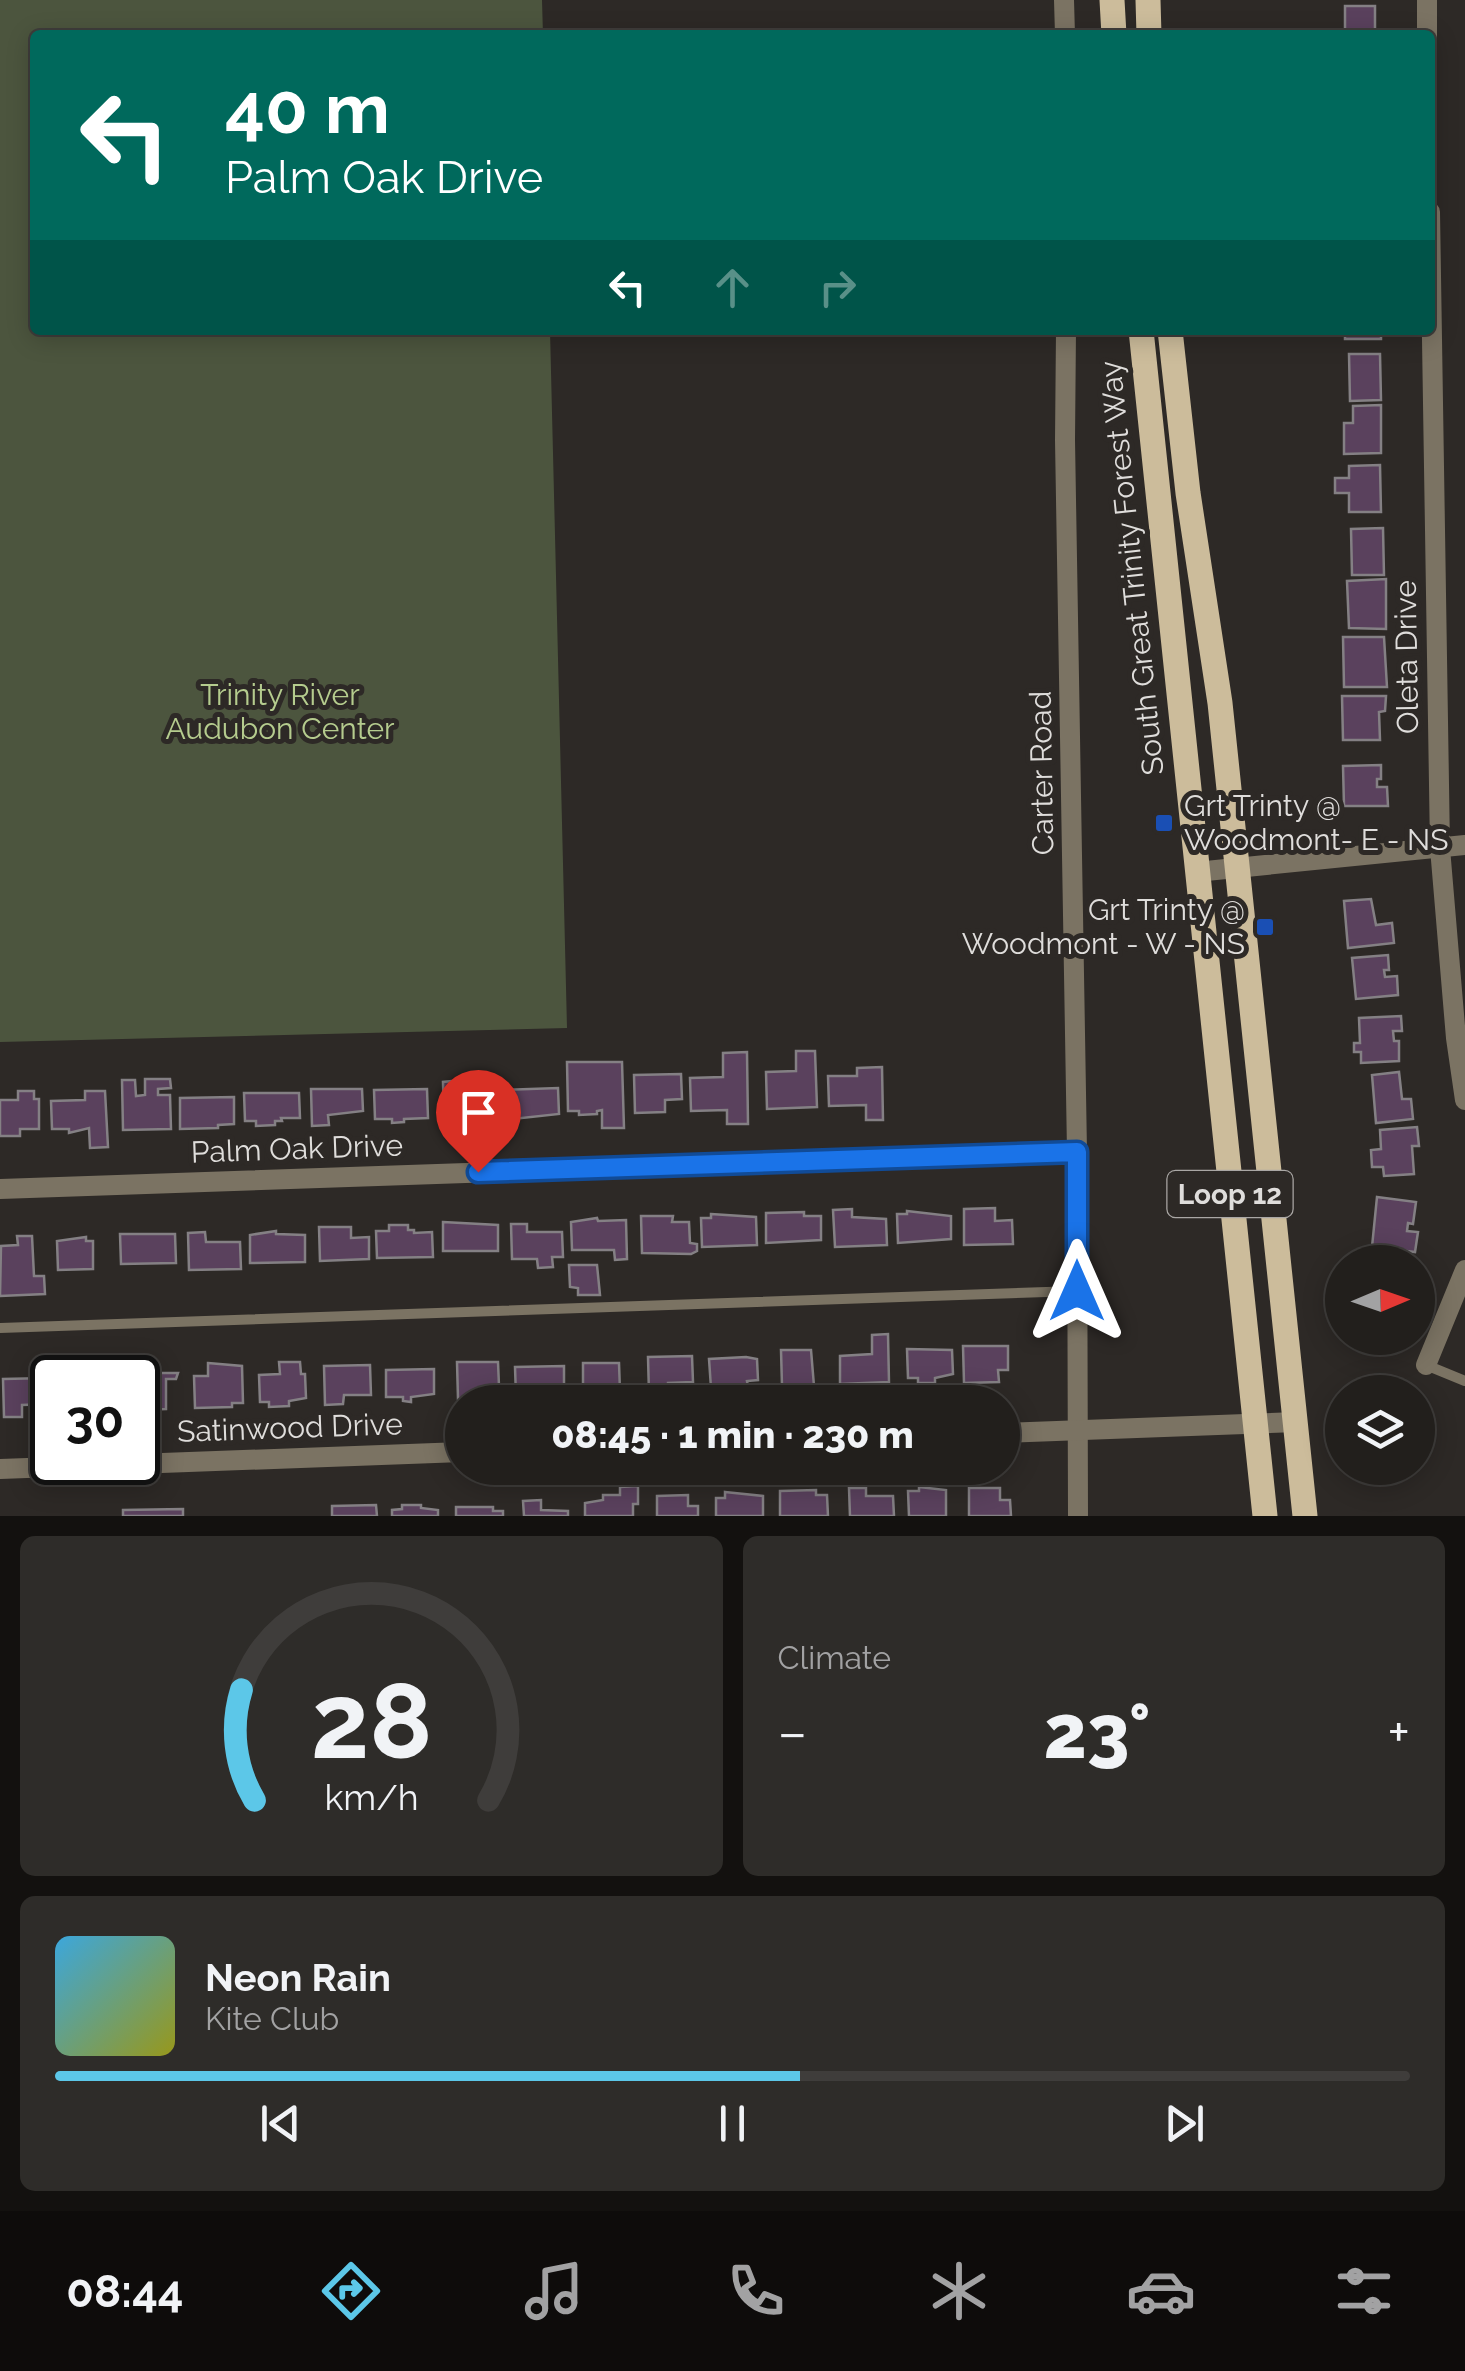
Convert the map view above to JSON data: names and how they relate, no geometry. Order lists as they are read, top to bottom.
{
  "streets": {
    "main road": ["South Great Trinity Forest Way", "Loop 12"],
    "street": [
      "Oleta Drive",
      "Carter Road",
      "Palm Oak Drive",
      "Satinwood Drive"
    ]
  },
  "crossings": [
    ["Carter Road", "Palm Oak Drive"]
  ],
  "parks": ["Trinity River Audubon Center"],
  "places": {
    "transit": ["Grt Trinty @ Woodmont- E - NS", "Grt Trinty @ Woodmont - W - NS"]
  },
  "north": "right",
  "page": {
    "turn": ["40 m", "Palm Oak Drive"],
    "limit": "30",
    "trip": "08:45 · 1 min · 230 m",
    "tile": "Climate",
    "heat": ["−", "23°", "+"],
    "song": ["Neon Rain", "Kite Club"],
    "tabs": "08:44",
    "gauge": ["28", "km/h"]
  }
}
